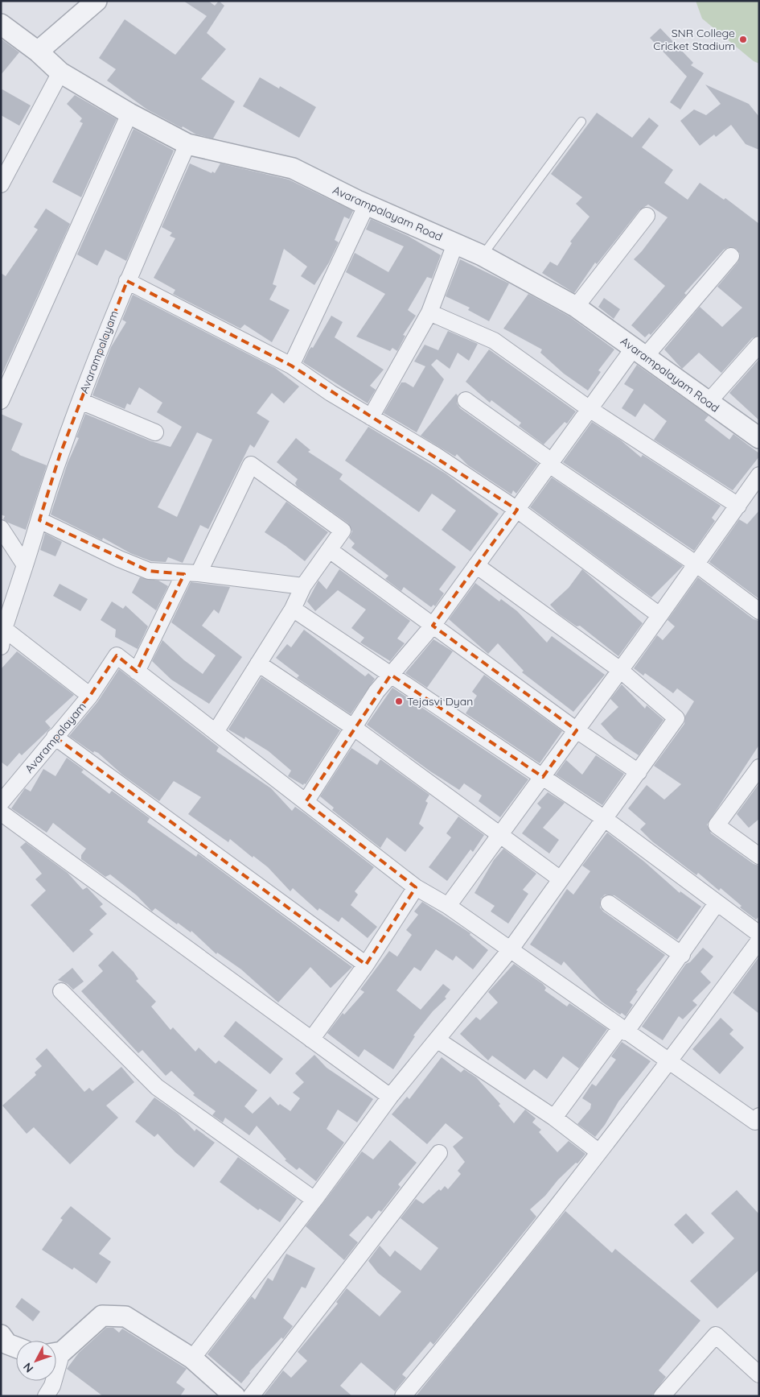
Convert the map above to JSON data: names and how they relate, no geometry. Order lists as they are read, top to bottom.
{
  "streets": {
    "street": ["Avarampalayam Road", "Avarampalayam"]
  },
  "crossings": [
    ["Avarampalayam Road", "Avarampalayam"]
  ],
  "places": ["SNR College Cricket Stadium", "Tejasvi Dyan"],
  "north": "bottom left"
}
